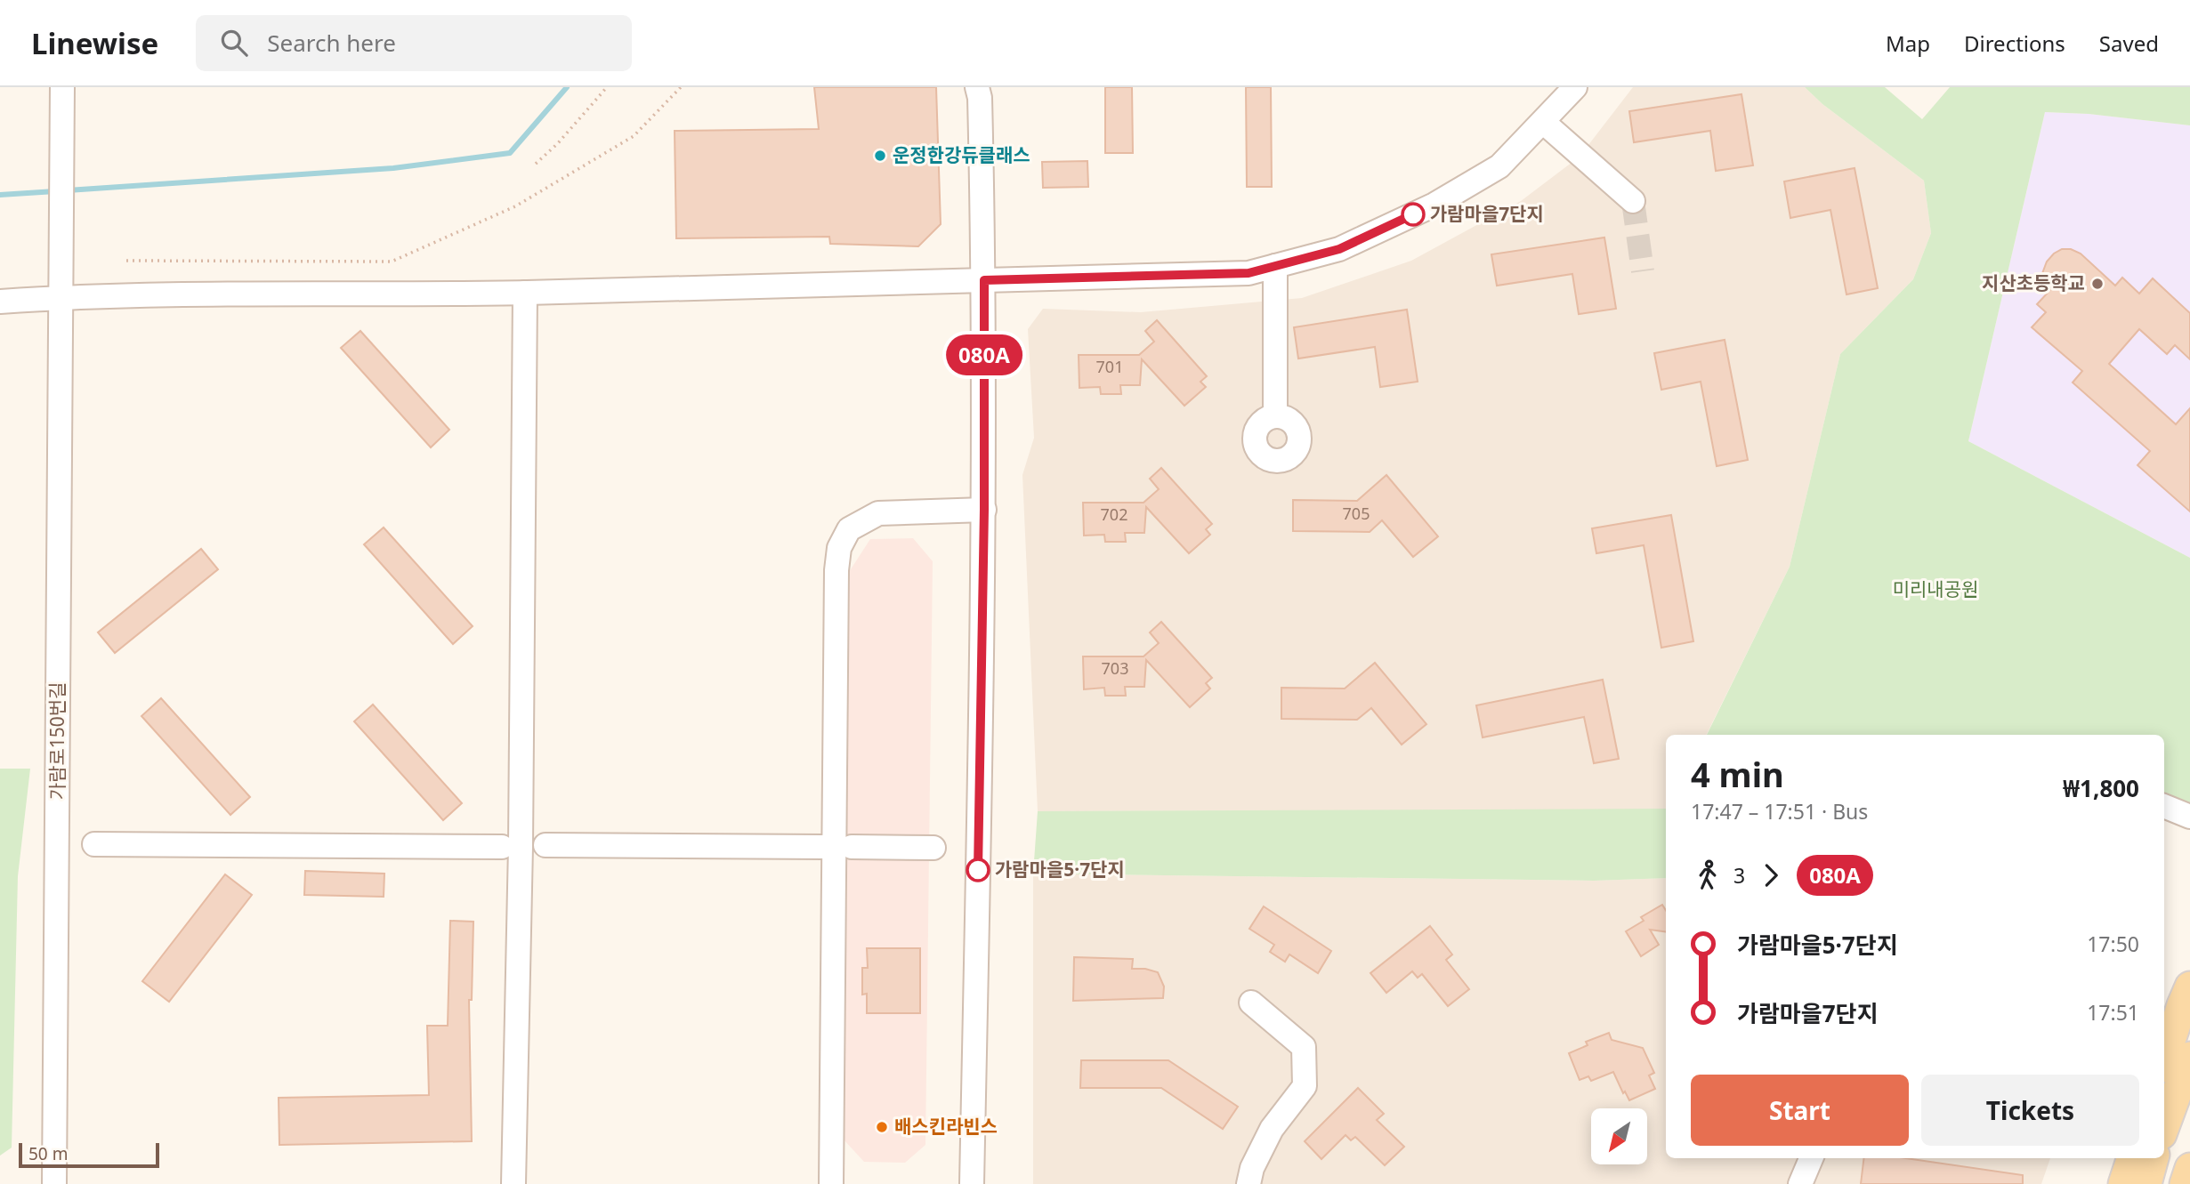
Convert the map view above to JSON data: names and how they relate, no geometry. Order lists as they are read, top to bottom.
{
  "streets": {
    "street": ["가람로150번길"]
  },
  "parks": ["미리내공원"],
  "places": [
    "운정한강듀클래스",
    "가람마을7단지",
    "지산초등학교",
    "가람마을5·7단지",
    "배스킨라빈스"
  ],
  "lines": ["bus line 080A"],
  "house_numbers": [
    "701",
    "705",
    "702",
    "703"
  ],
  "scale_bar": "50 m",
  "north": "bottom left",
  "page": {
    "header": "Linewise",
    "search": "Search here",
    "nav": ["Map", "Directions", "Saved"],
    "on_map": "080A",
    "heading": ["4 min", "17:47 – 17:51 · Bus", "₩1,800"],
    "legs": ["3", "080A"],
    "list": [
      {
        "name": "가람마을5·7단지",
        "value": "17:50"
      },
      {
        "name": "가람마을7단지",
        "value": "17:51"
      }
    ],
    "buttons": ["Start", "Tickets"],
    "scale": "50 m"
  }
}
